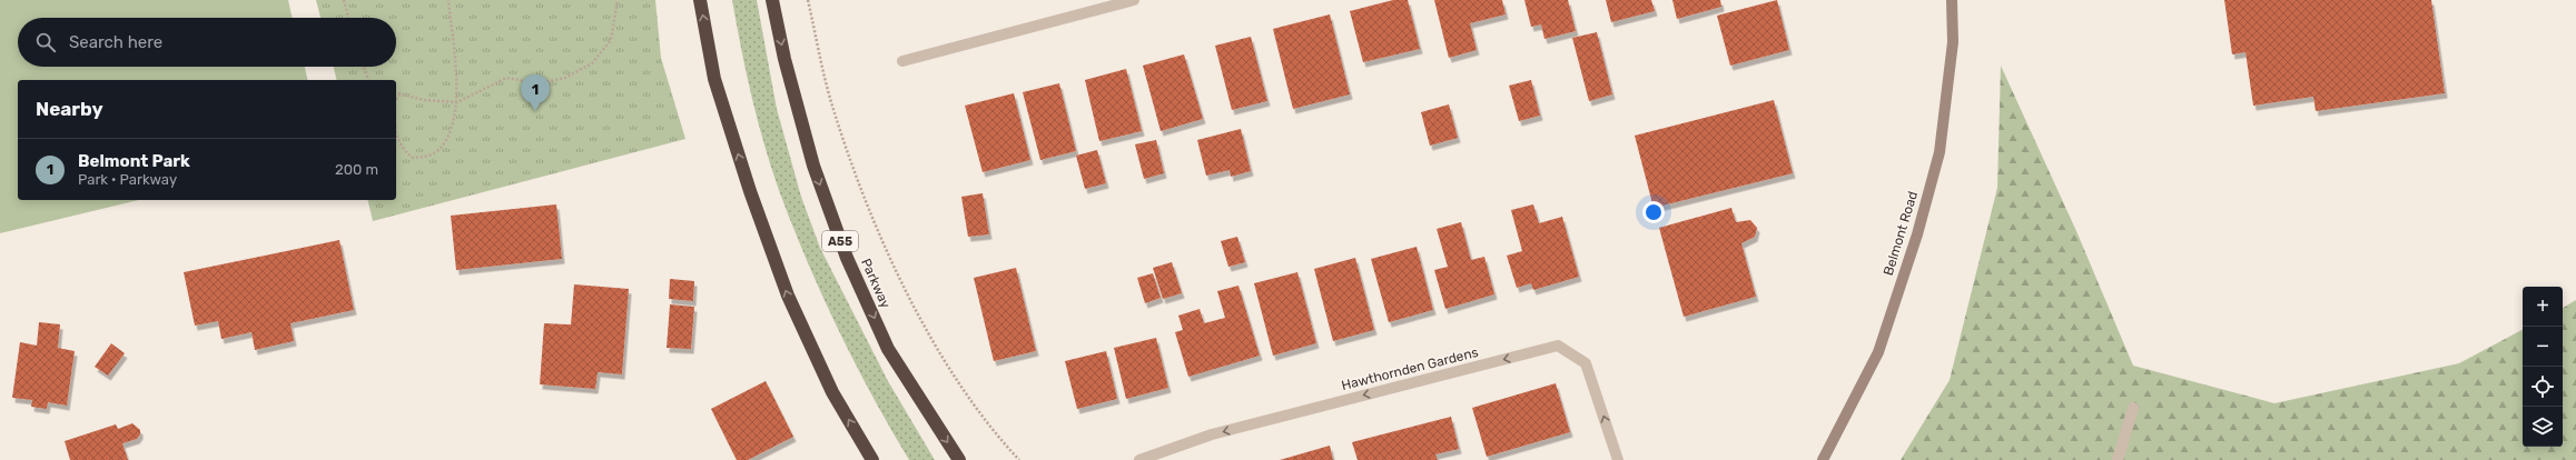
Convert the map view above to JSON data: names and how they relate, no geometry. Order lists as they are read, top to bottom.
{
  "streets": {
    "highway": ["A55", "Parkway"],
    "main road": ["Belmont Road"],
    "street": ["Hawthornden Gardens"]
  },
  "one_way": ["Hawthornden Gardens"],
  "page": {
    "search": "Search here",
    "pins": "1",
    "heading": "Nearby",
    "list": [
      {
        "mark": "1",
        "name": "Belmont Park",
        "note": "Park · Parkway",
        "value": "200 m"
      }
    ],
    "map_buttons": ["+", "−"]
  }
}
